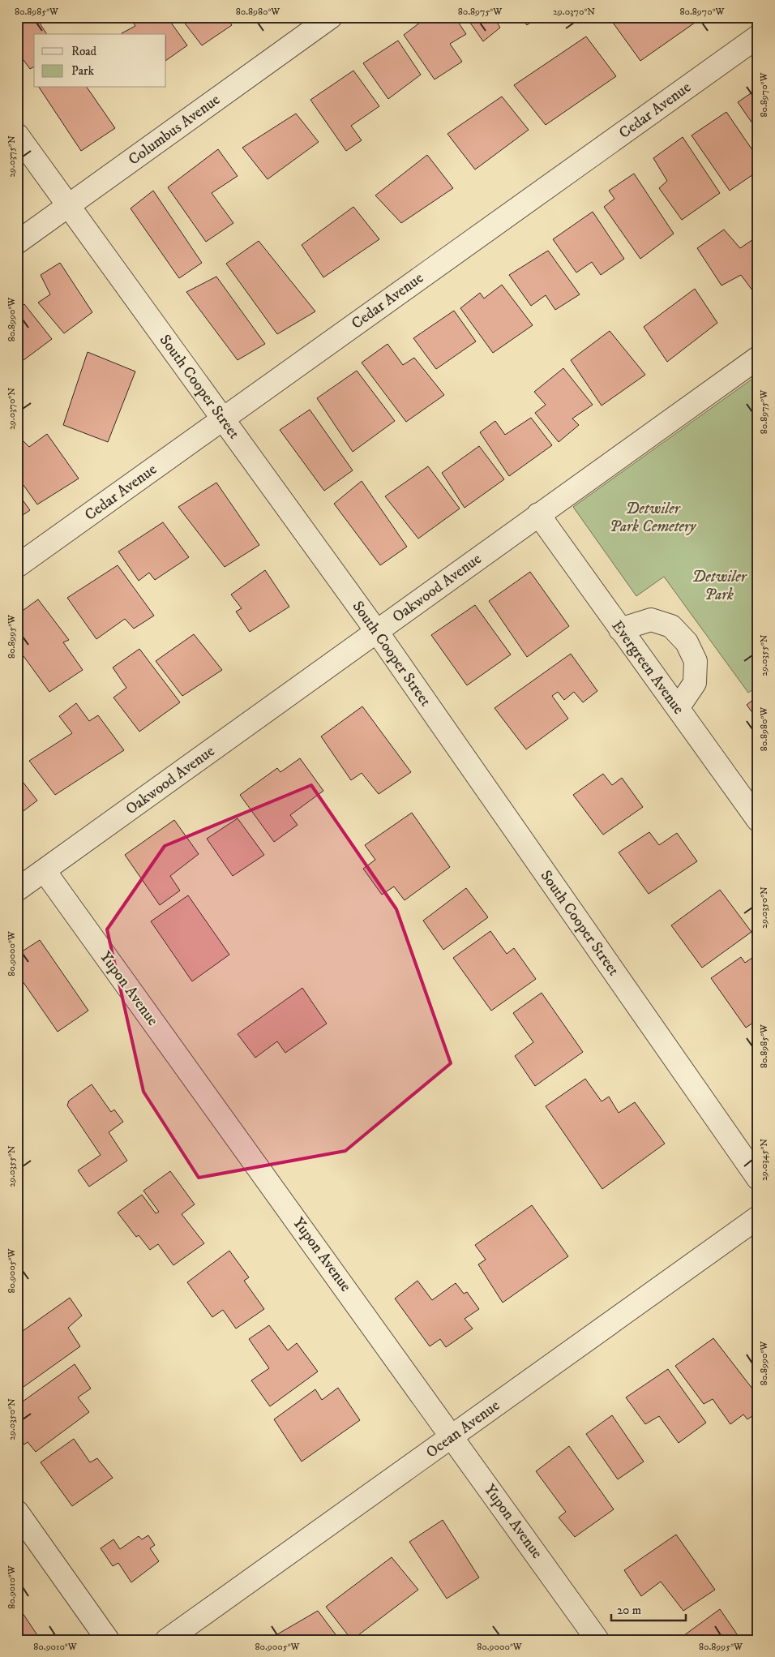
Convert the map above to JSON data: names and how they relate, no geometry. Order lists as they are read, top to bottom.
{
  "streets": {
    "street": [
      "Cedar Avenue",
      "Columbus Avenue",
      "South Cooper Street",
      "Oakwood Avenue",
      "Evergreen Avenue",
      "Yupon Avenue",
      "Ocean Avenue"
    ]
  },
  "crossings": [
    ["Cedar Avenue", "South Cooper Street"],
    ["Columbus Avenue", "South Cooper Street"],
    ["South Cooper Street", "Oakwood Avenue"],
    ["Oakwood Avenue", "Evergreen Avenue"],
    ["Oakwood Avenue", "Yupon Avenue"],
    ["Yupon Avenue", "Ocean Avenue"]
  ],
  "parks": ["Detwiler Park Cemetery", "Detwiler Park"],
  "legend": ["Road", "Park"],
  "scale_bar": "20 m",
  "coordinates": [
    "80.8985°W",
    "80.8980°W",
    "80.8975°W",
    "29.0370°N",
    "80.8970°W",
    "29.0375°N",
    "80.8990°W",
    "80.8995°W",
    "29.0355°N",
    "29.0350°N",
    "80.9000°W",
    "29.0345°N",
    "80.9005°W",
    "80.9010°W"
  ]
}
